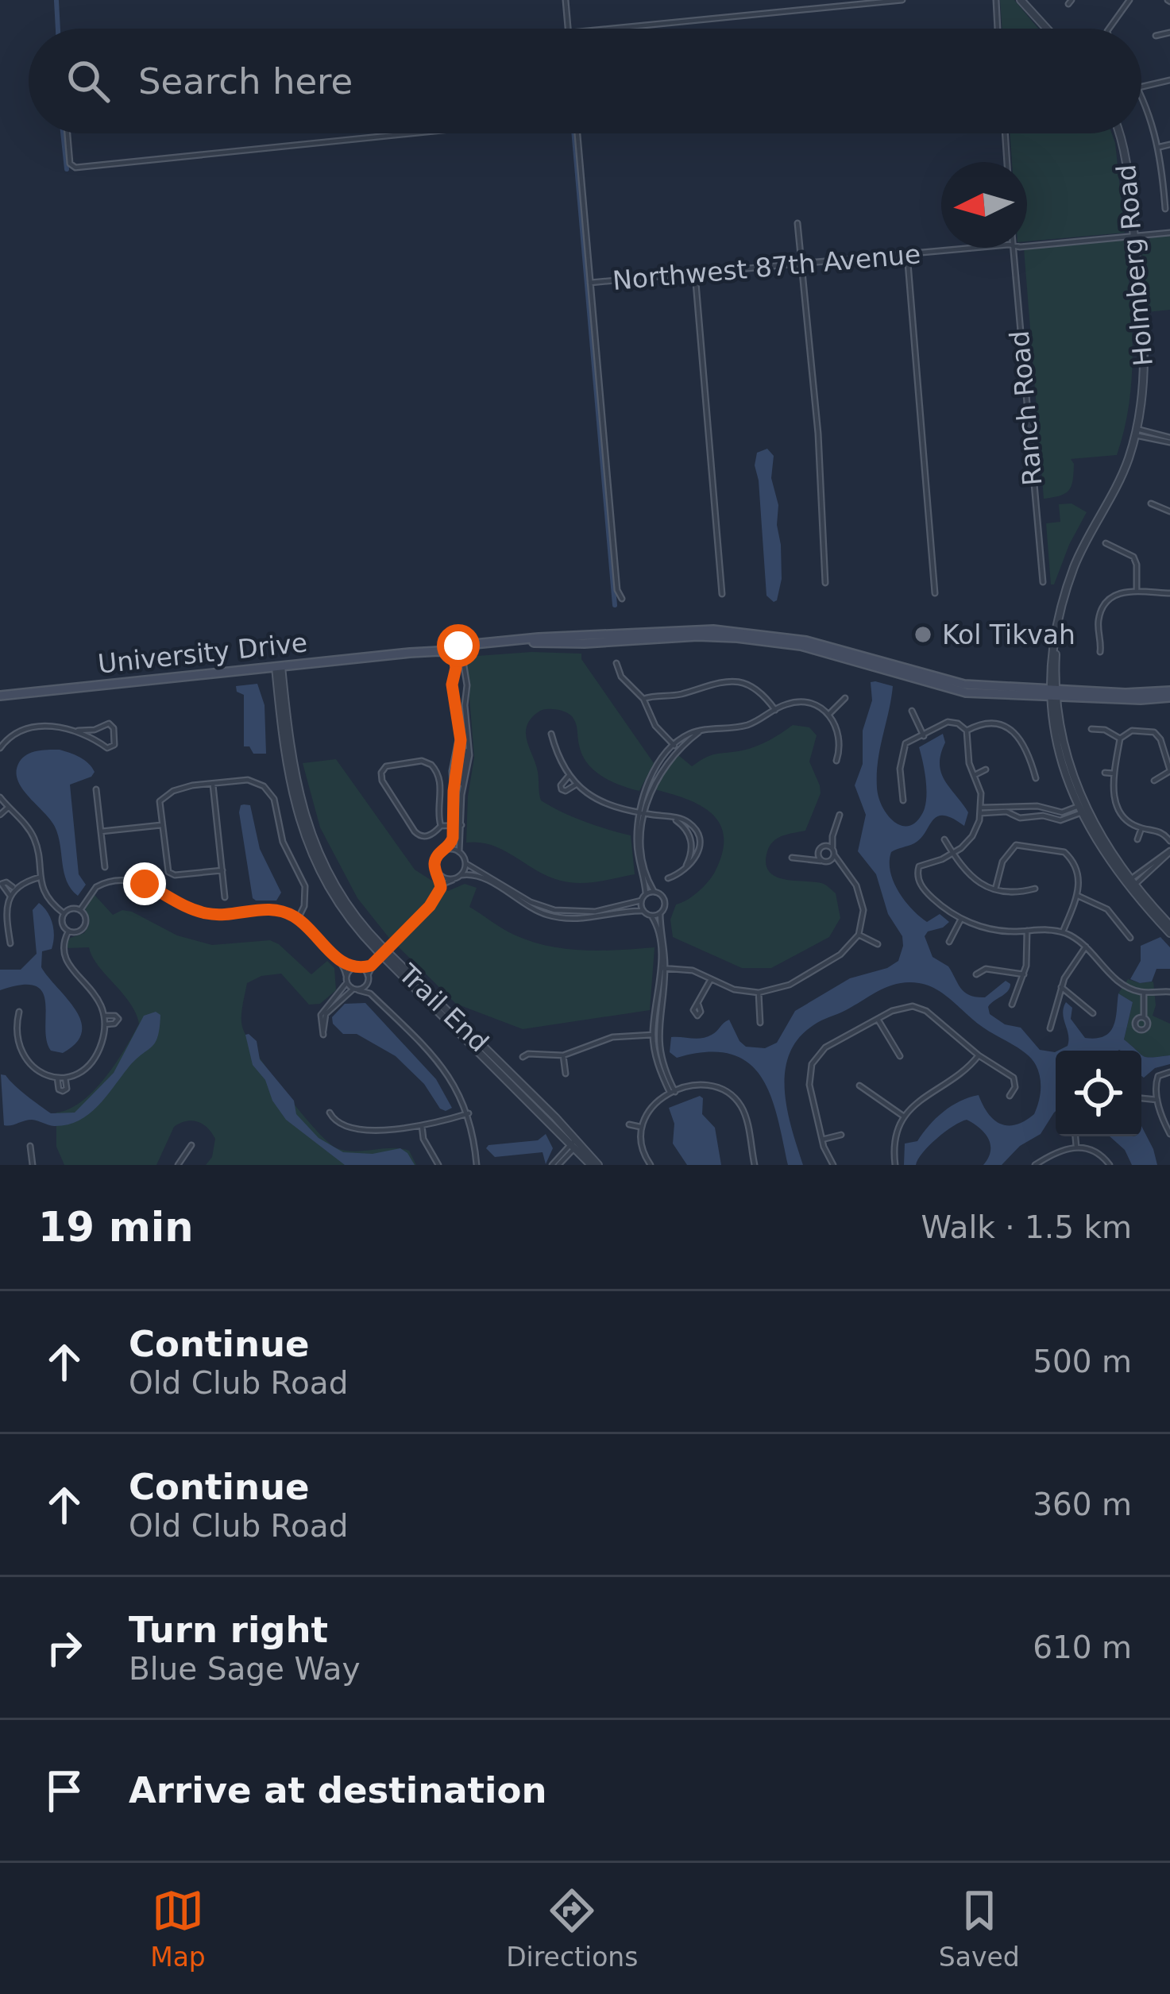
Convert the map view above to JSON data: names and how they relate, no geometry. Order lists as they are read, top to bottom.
{
  "streets": {
    "main road": ["University Drive"],
    "street": [
      "Holmberg Road",
      "Northwest 87th Avenue",
      "Ranch Road",
      "Trail End"
    ]
  },
  "crossings": [
    ["Holmberg Road", "Northwest 87th Avenue"],
    ["Holmberg Road", "University Drive"],
    ["University Drive", "Trail End"]
  ],
  "places": ["Kol Tikvah"],
  "north": "left",
  "page": {
    "search": "Search here",
    "heading": ["19 min", "Walk · 1.5 km"],
    "list": [
      ["Continue", "Old Club Road", "500 m"],
      ["Continue", "Old Club Road", "360 m"],
      ["Turn right", "Blue Sage Way", "610 m"],
      "Arrive at destination"
    ],
    "nav": ["Map", "Directions", "Saved"]
  }
}
